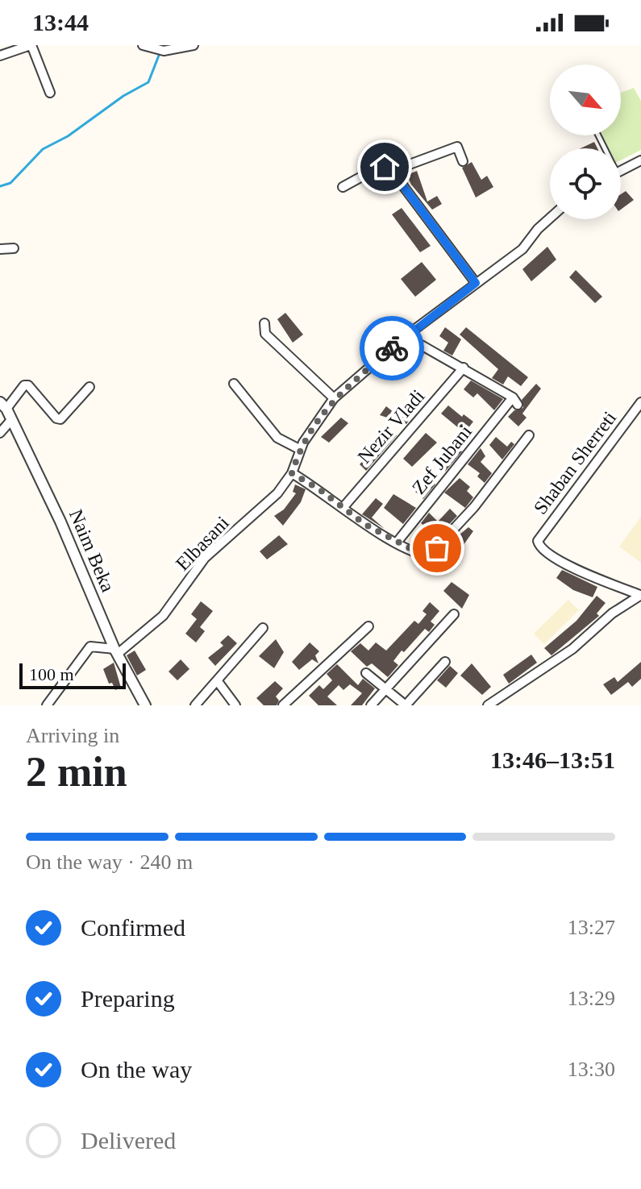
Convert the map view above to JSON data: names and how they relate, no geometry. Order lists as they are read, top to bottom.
{
  "streets": {
    "street": [
      "Nezir Vladi",
      "Zef Jubani",
      "Shaban Sherreti",
      "Elbasani",
      "Naim Beka"
    ]
  },
  "crossings": [
    ["Nezir Vladi", "Zef Jubani"],
    ["Elbasani", "Naim Beka"]
  ],
  "scale_bar": "100 m",
  "north": "bottom right",
  "page": {
    "status": "13:44",
    "scale": "100 m",
    "heading": ["2 min", "Arriving in", "13:46–13:51"],
    "bar": "On the way · 240 m",
    "list": [
      ["Confirmed", "13:27"],
      ["Preparing", "13:29"],
      ["On the way", "13:30"],
      "Delivered"
    ]
  }
}
